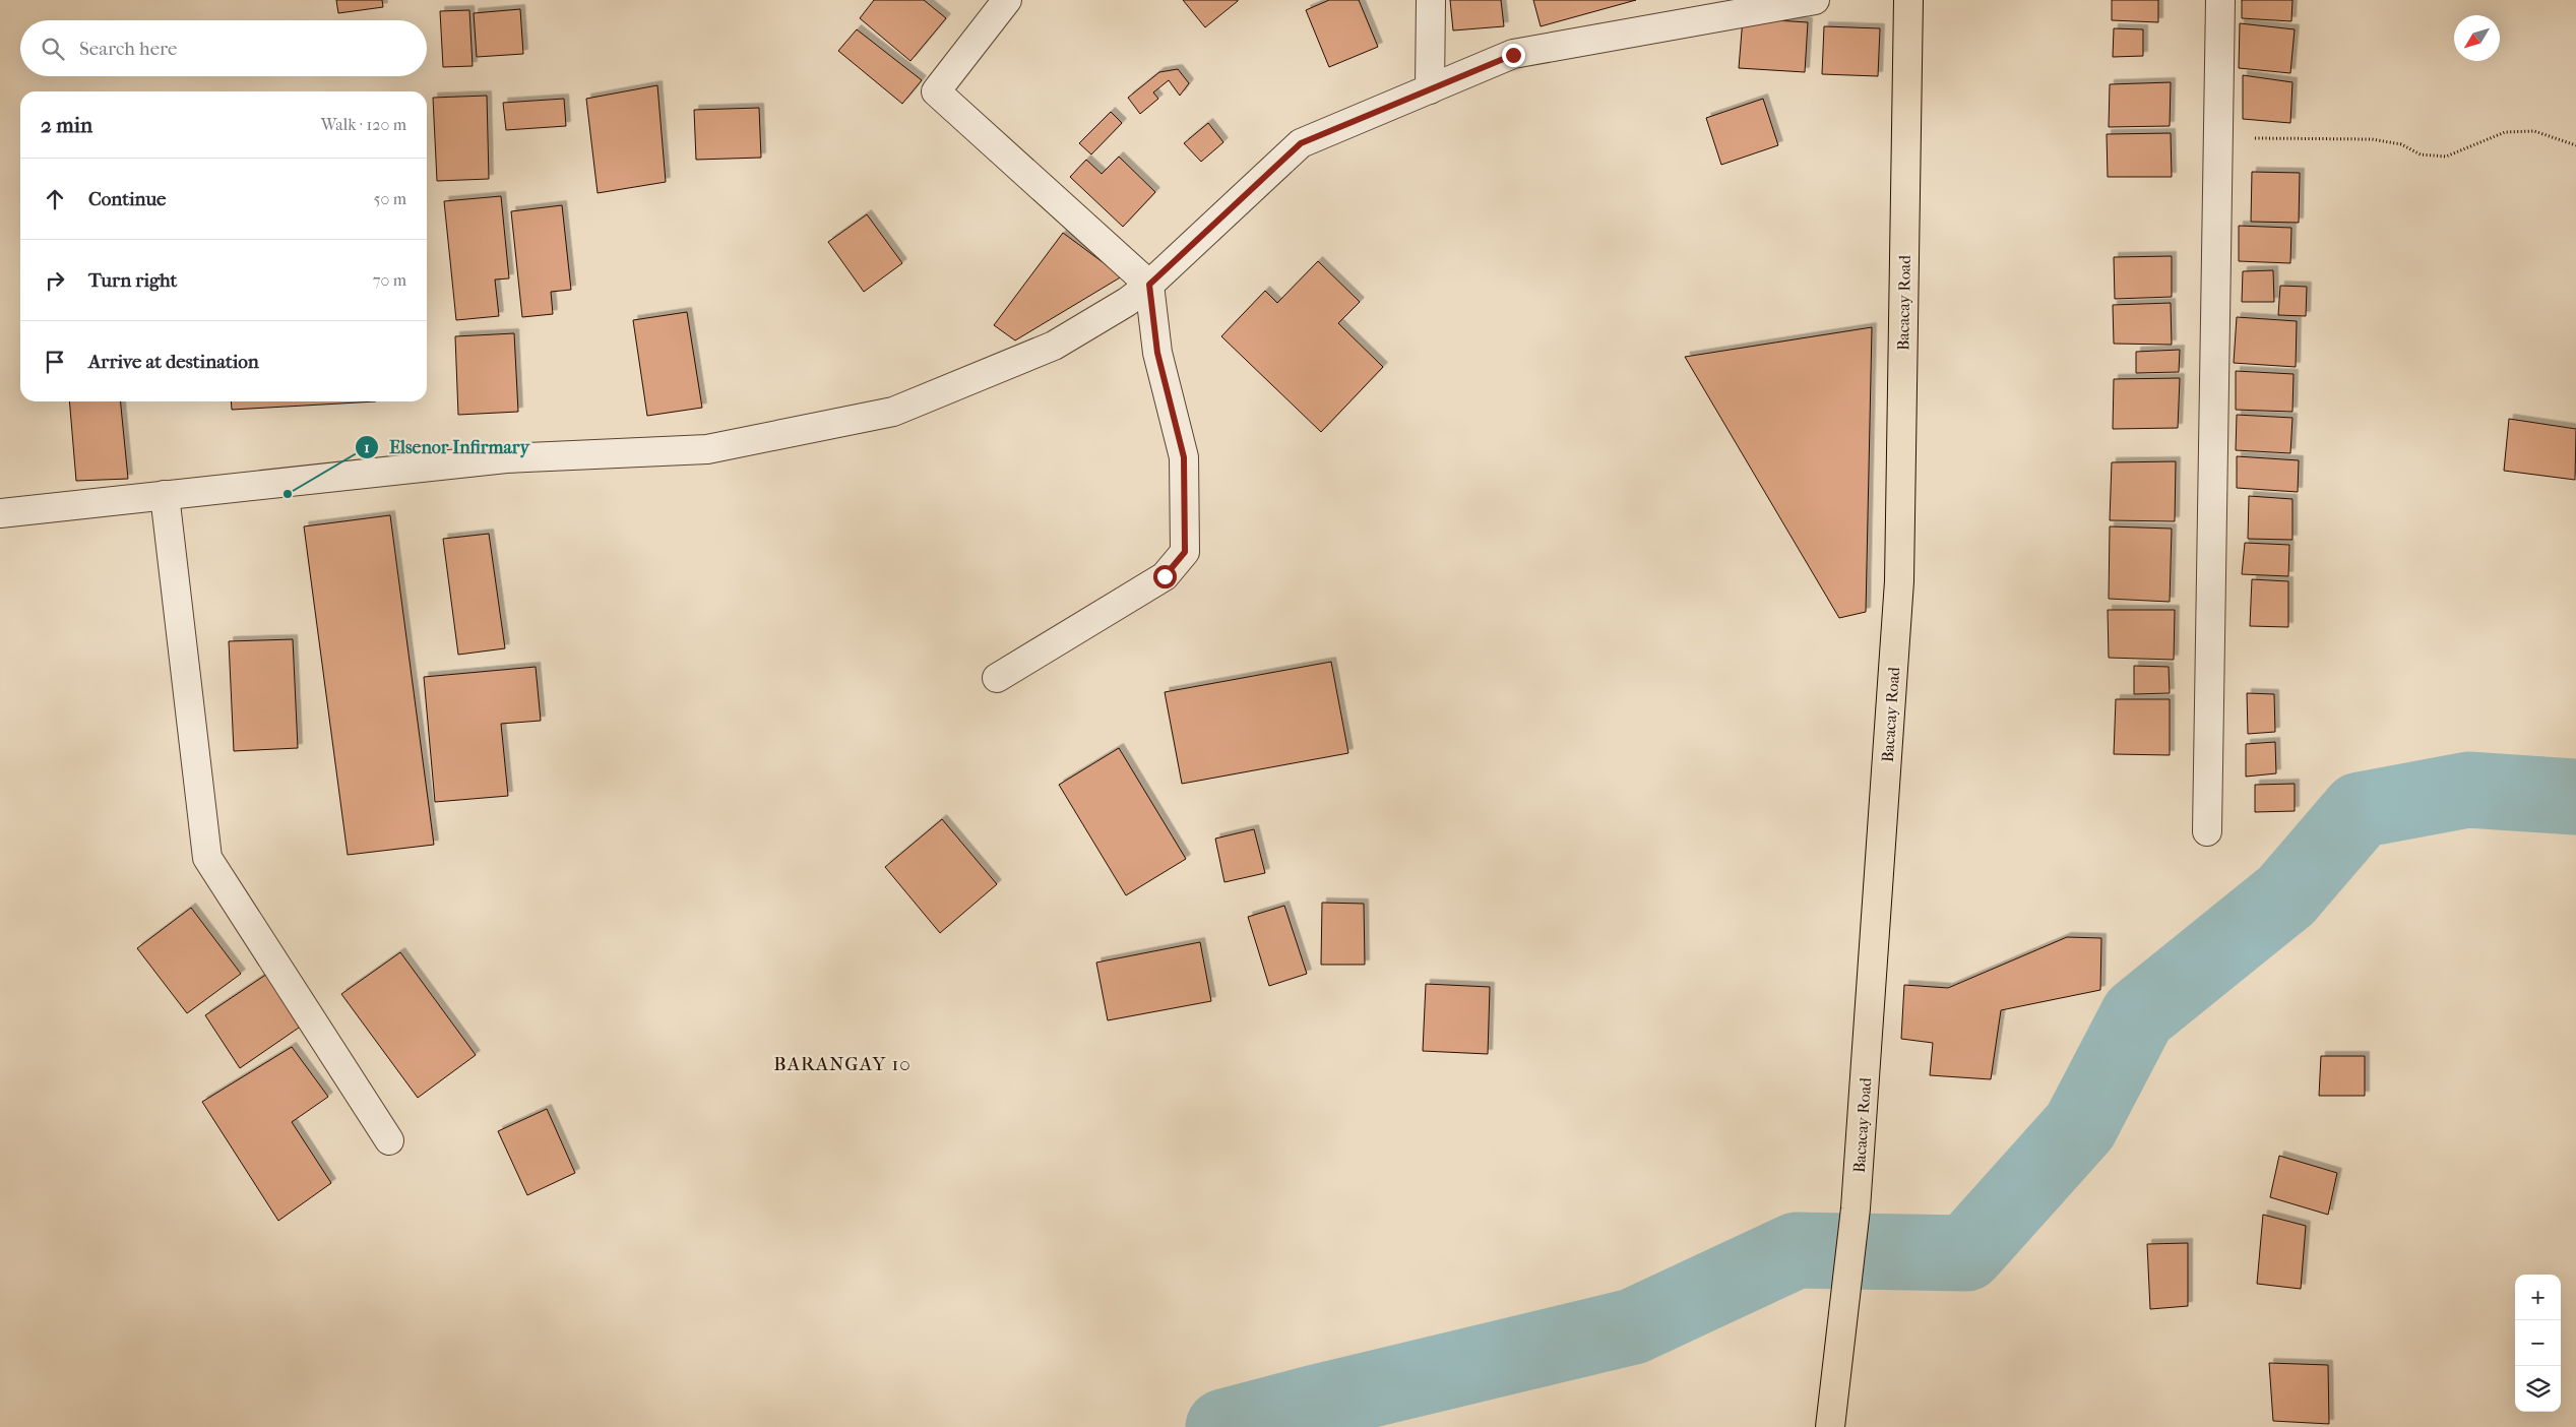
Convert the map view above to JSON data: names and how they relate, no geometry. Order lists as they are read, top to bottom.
{
  "streets": {
    "main road": ["Bacacay Road"]
  },
  "districts": ["BARANGAY 10"],
  "places": ["Elsenor Infirmary"],
  "north": "bottom left",
  "page": {
    "search": "Search here",
    "heading": ["2 min", "Walk · 120 m"],
    "list": [
      ["Continue", "50 m"],
      ["Turn right", "70 m"],
      "Arrive at destination"
    ],
    "map_buttons": ["+", "−"]
  }
}
